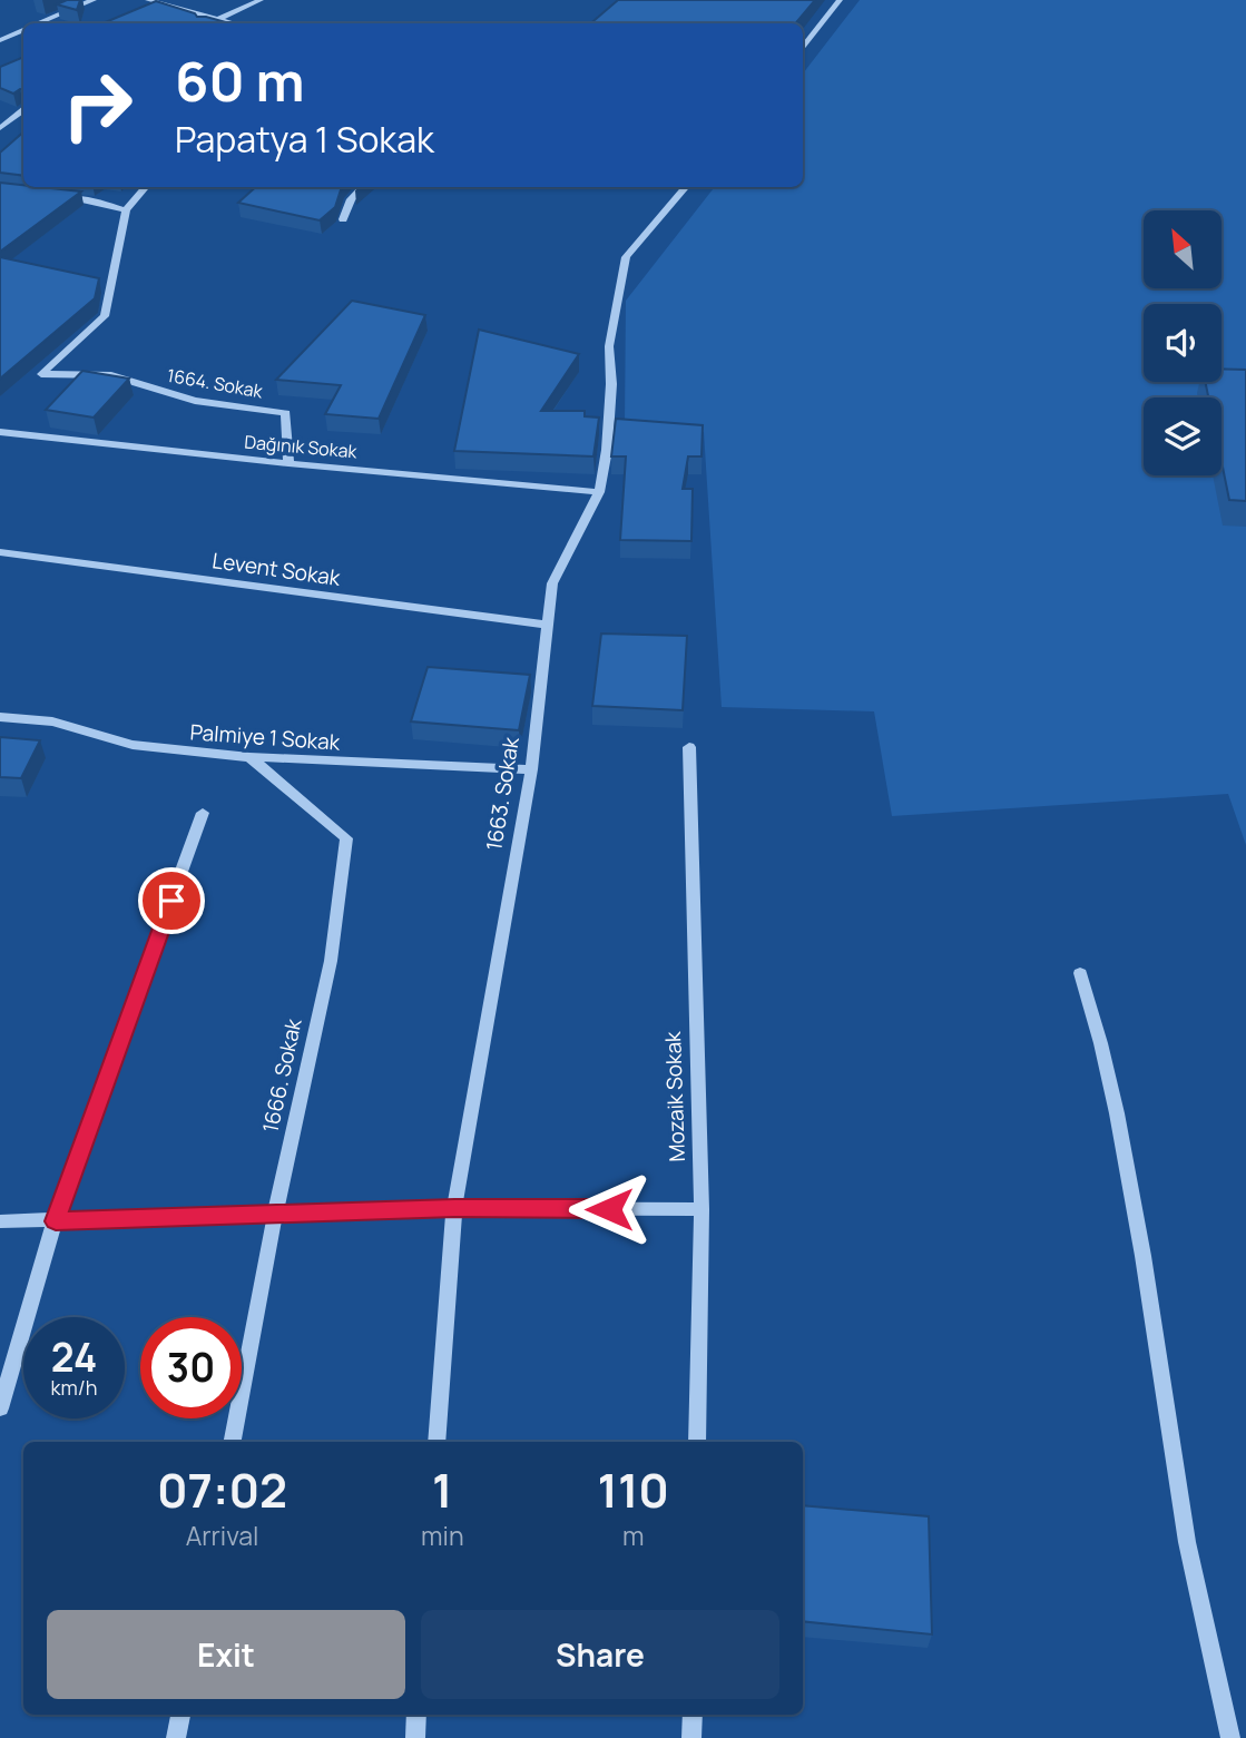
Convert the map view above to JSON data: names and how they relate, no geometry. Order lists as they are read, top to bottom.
{
  "streets": {
    "street": [
      "1664. Sokak",
      "Dağınık Sokak",
      "Levent Sokak",
      "Palmiye 1 Sokak",
      "1663. Sokak",
      "1666. Sokak",
      "Mozaik Sokak"
    ]
  },
  "crossings": [
    ["1664. Sokak", "Dağınık Sokak"],
    ["Dağınık Sokak", "1663. Sokak"],
    ["Levent Sokak", "1663. Sokak"],
    ["Palmiye 1 Sokak", "1663. Sokak"],
    ["Palmiye 1 Sokak", "1666. Sokak"]
  ],
  "north": "top left",
  "page": {
    "turn": ["60 m", "Papatya 1 Sokak"],
    "speed": "24 km/h",
    "limit": "30",
    "eta": [
      "07:02",
      "Arrival",
      "1",
      "min",
      "110",
      "m"
    ],
    "buttons": ["Exit", "Share"]
  }
}
